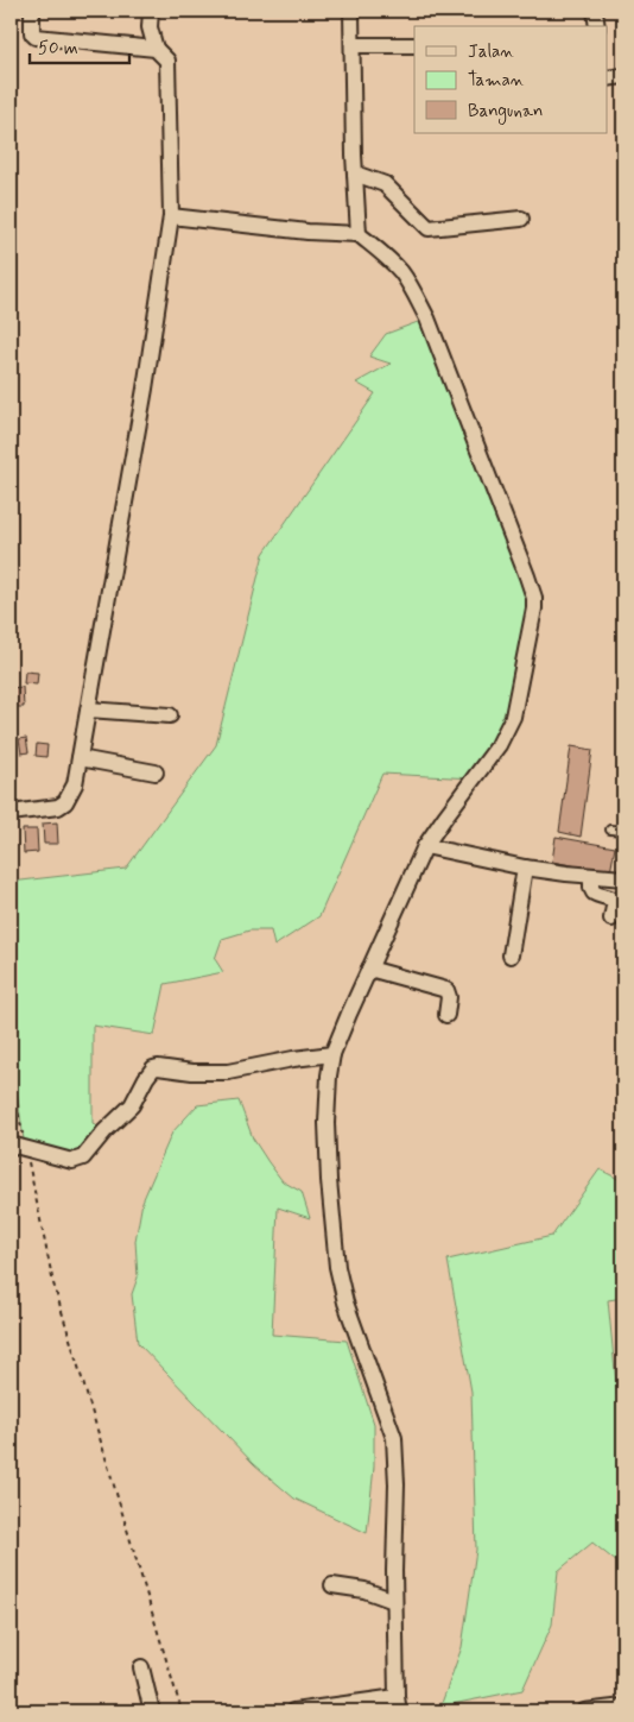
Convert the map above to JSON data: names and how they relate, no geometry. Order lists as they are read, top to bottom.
{
  "legend": ["Jalan", "Taman", "Bangunan"],
  "scale_bar": "50 m"
}
